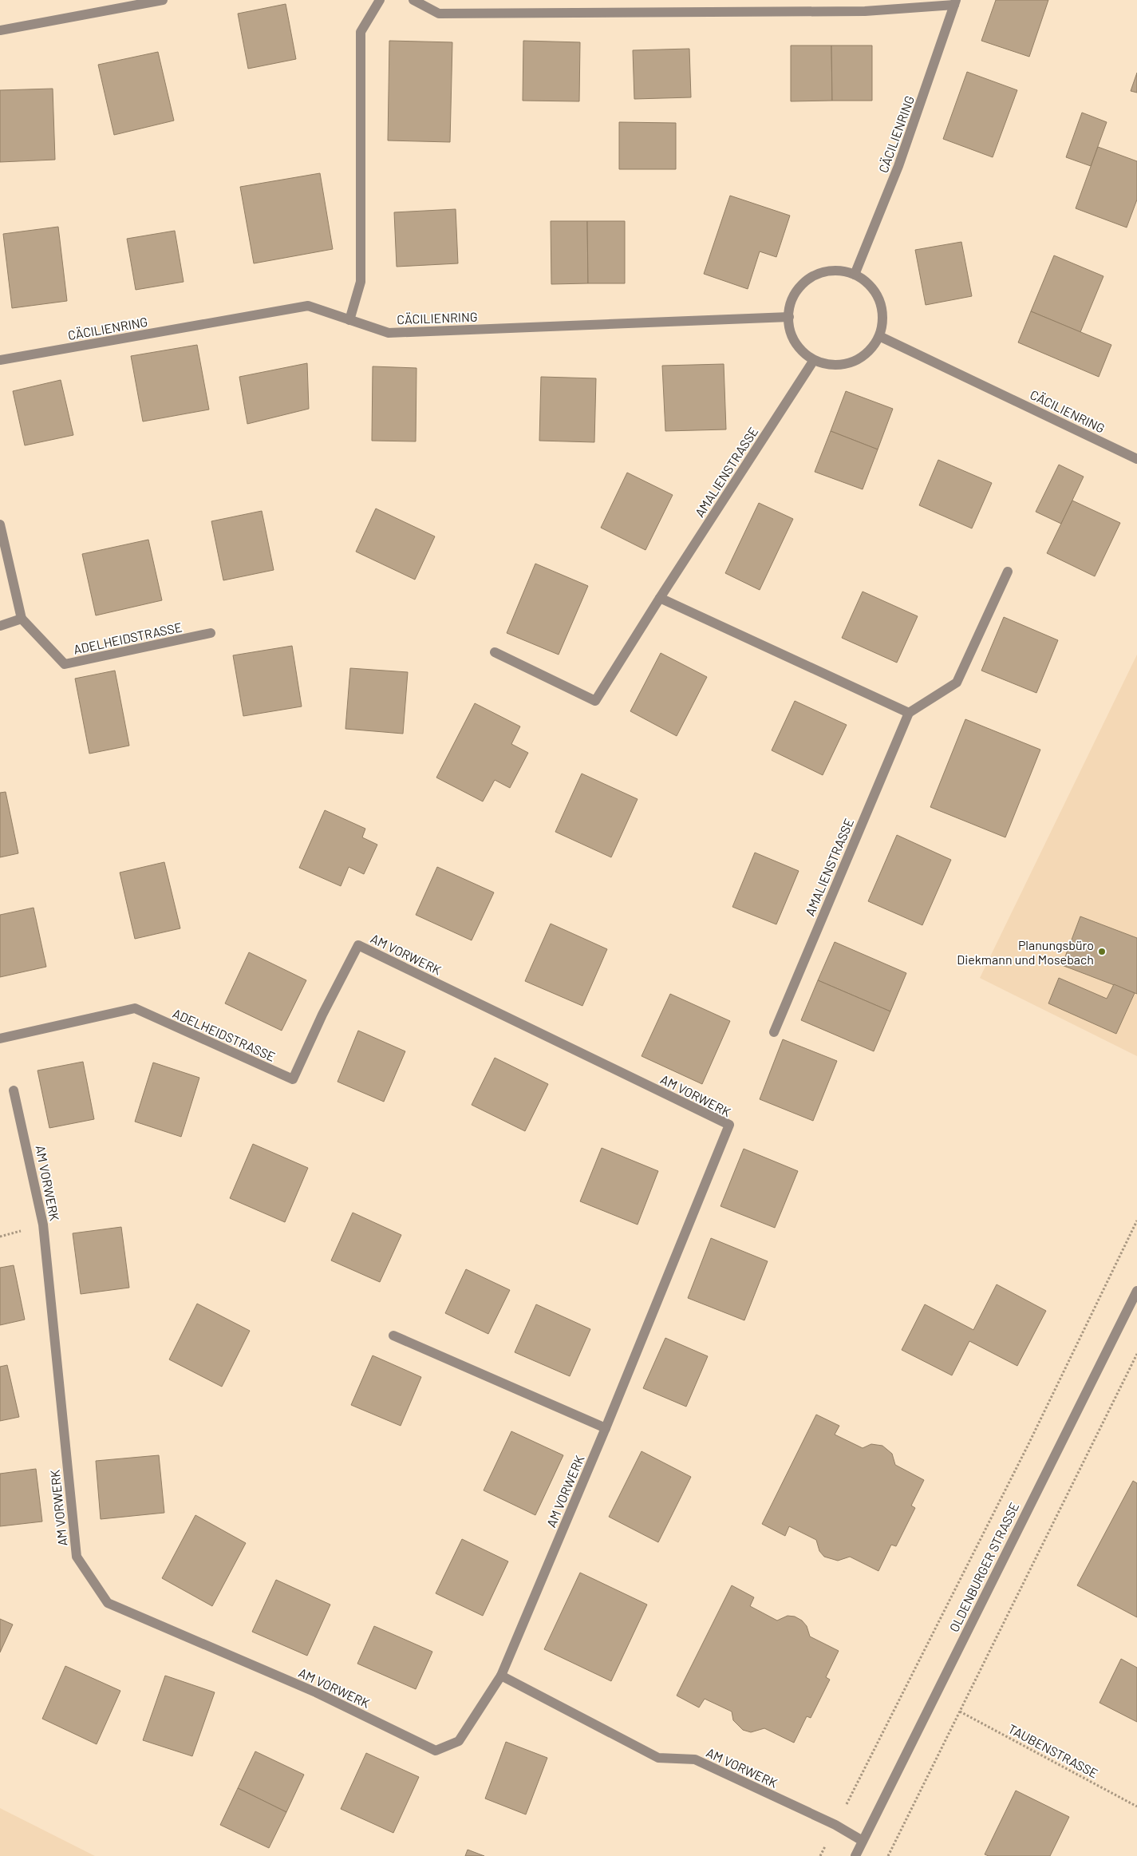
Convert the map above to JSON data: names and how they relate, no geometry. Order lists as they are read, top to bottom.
{
  "streets": {
    "street": [
      "CÄCILIENRING",
      "AMALIENSTRASSE",
      "ADELHEIDSTRASSE",
      "AM VORWERK",
      "OLDENBURGER STRASSE"
    ],
    "path": ["TAUBENSTRASSE"]
  },
  "crossings": [
    ["CÄCILIENRING", "AMALIENSTRASSE"],
    ["ADELHEIDSTRASSE", "AM VORWERK"],
    ["AM VORWERK", "OLDENBURGER STRASSE"]
  ],
  "places": ["Planungsbüro Diekmann und Mosebach"]
}
